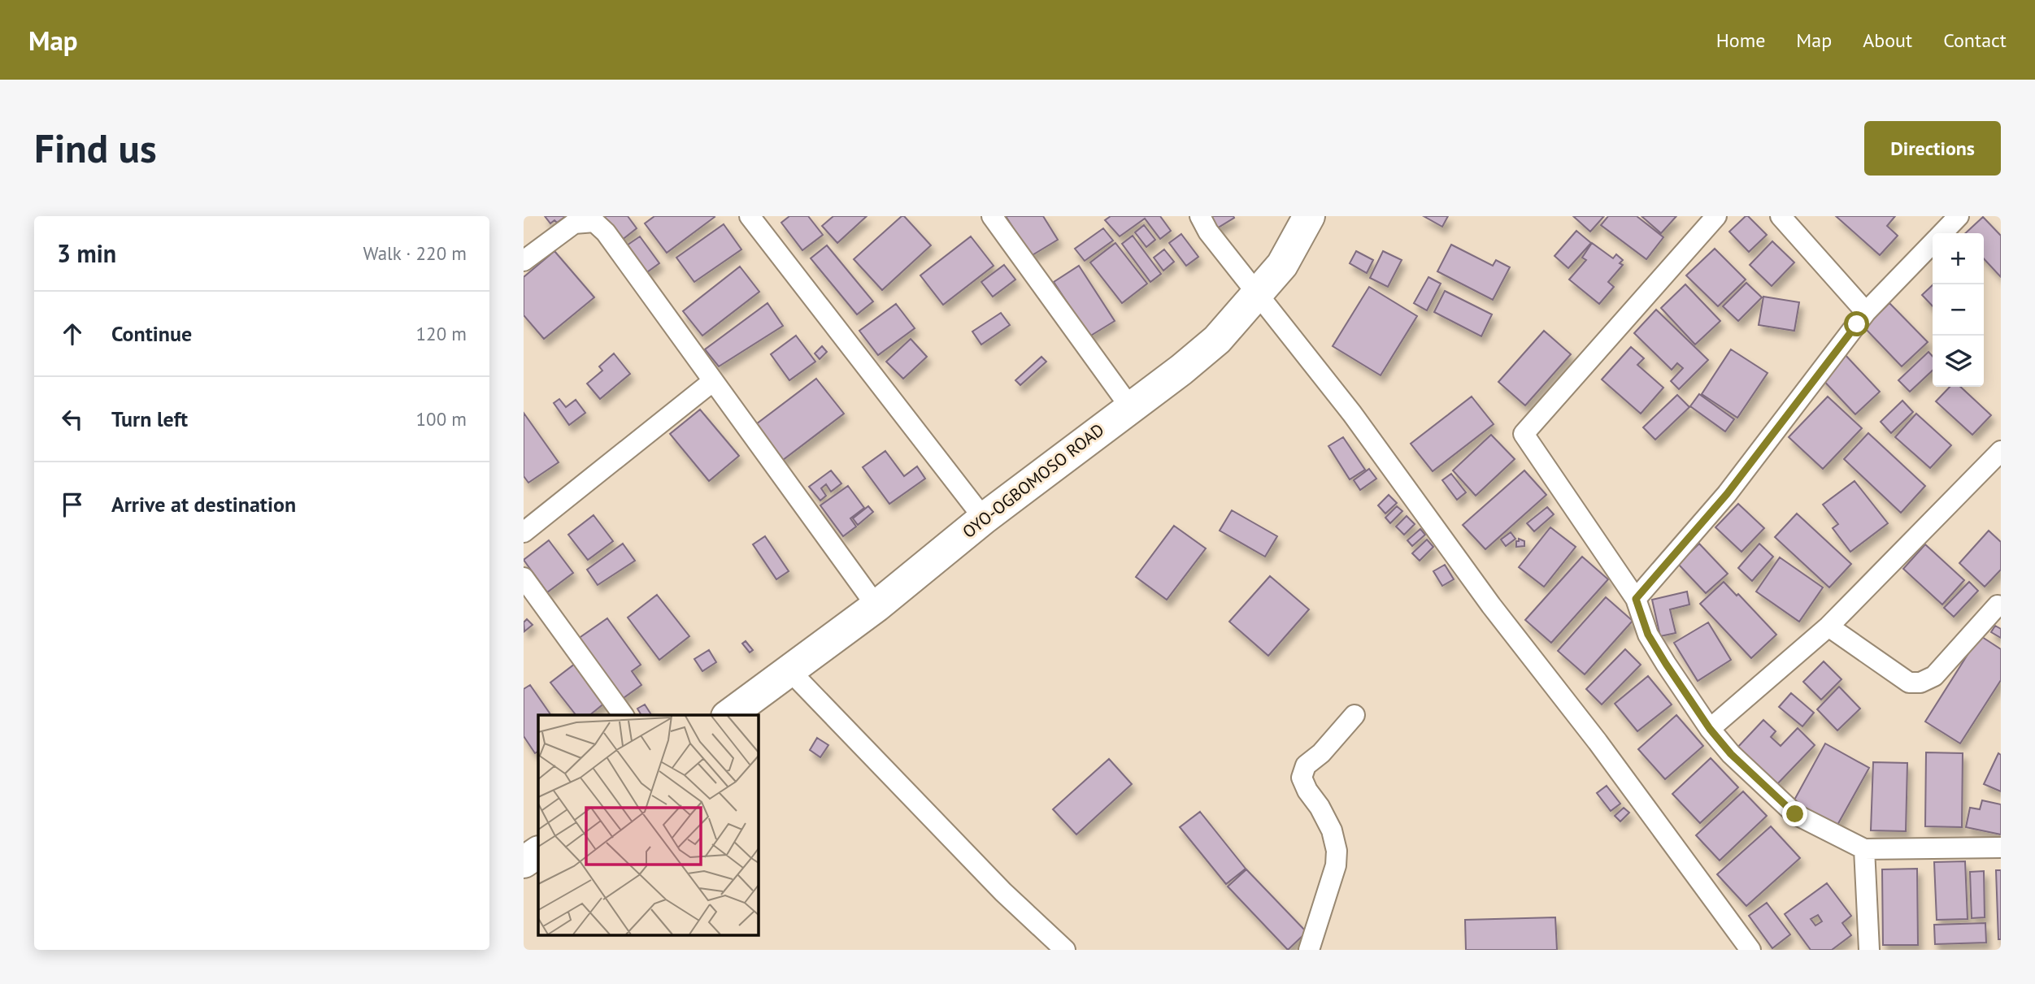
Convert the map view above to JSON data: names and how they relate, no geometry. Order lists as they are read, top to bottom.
{
  "streets": {
    "highway": ["OYO-OGBOMOSO ROAD"]
  },
  "page": {
    "header": "Map",
    "nav": [
      "Home",
      "Map",
      "About",
      "Contact"
    ],
    "buttons": "Directions",
    "title": "Find us",
    "heading": ["3 min", "Walk · 220 m"],
    "map_buttons": ["+", "−"],
    "list": [
      ["Continue", "120 m"],
      ["Turn left", "100 m"],
      "Arrive at destination"
    ]
  }
}
